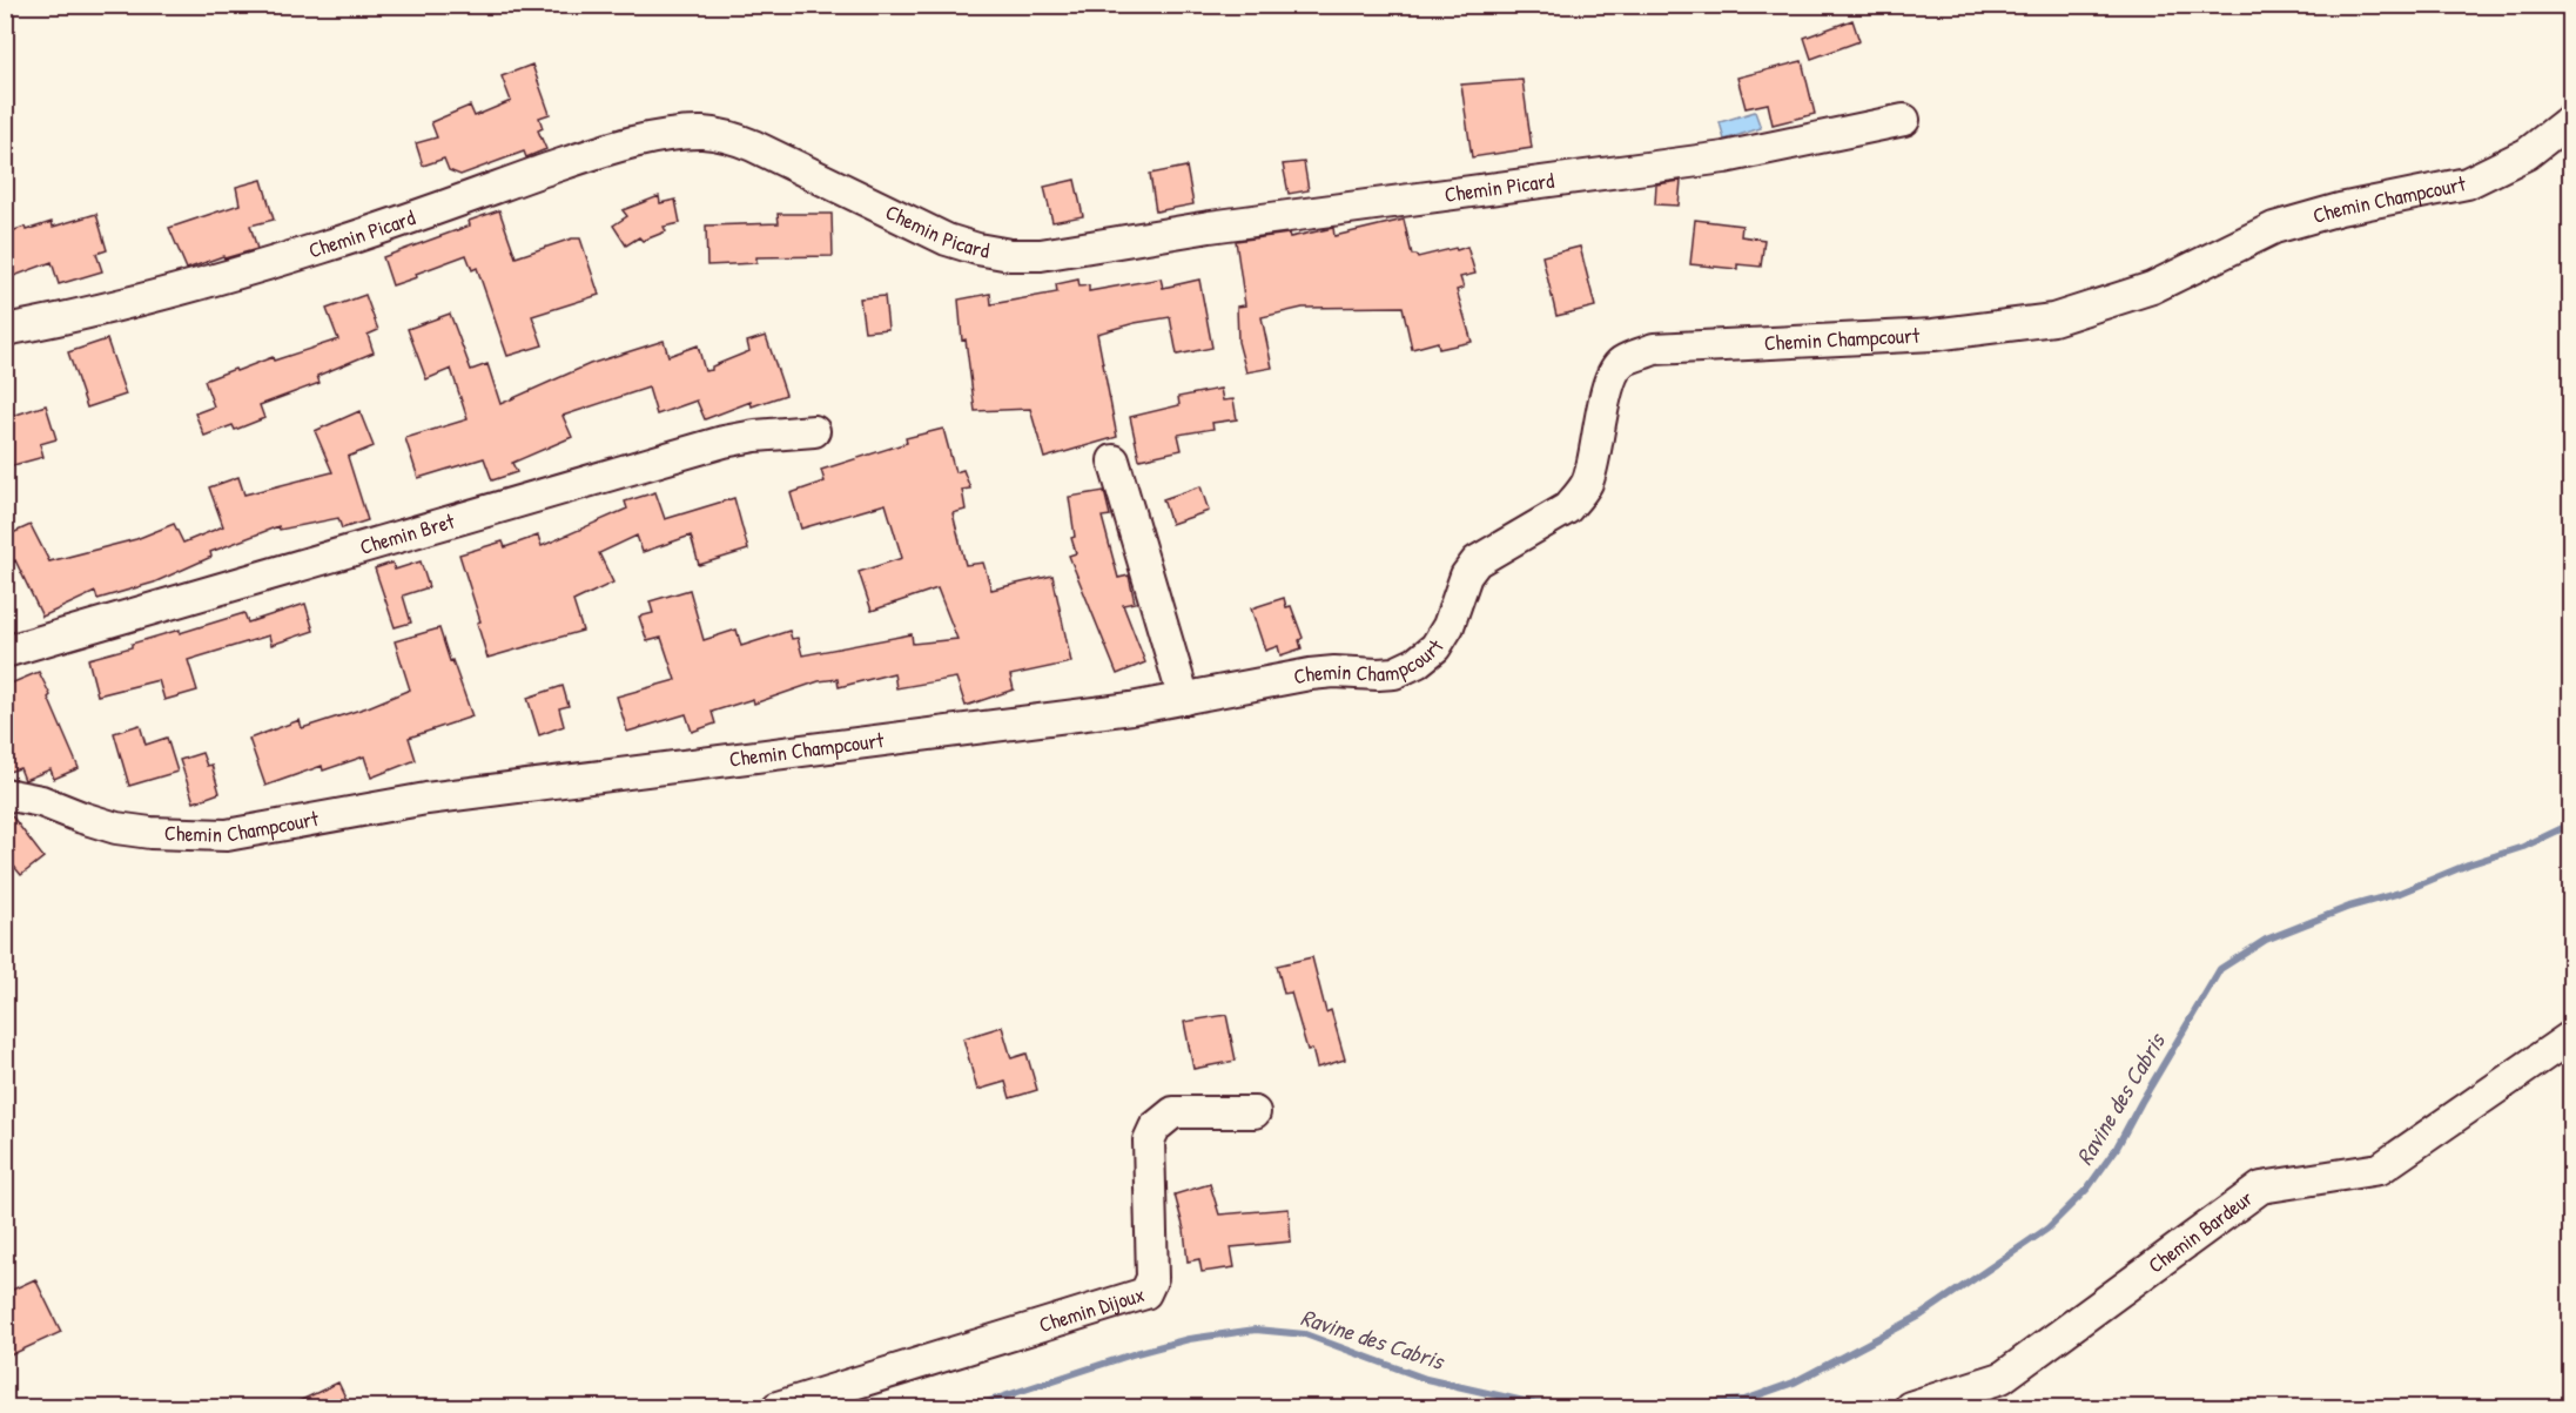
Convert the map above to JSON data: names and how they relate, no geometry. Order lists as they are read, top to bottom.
{
  "streets": {
    "street": [
      "Chemin Picard",
      "Chemin Champcourt",
      "Chemin Bret",
      "Chemin Bardeur",
      "Chemin Dijoux"
    ]
  },
  "water": ["Ravine des Cabris"]
}
